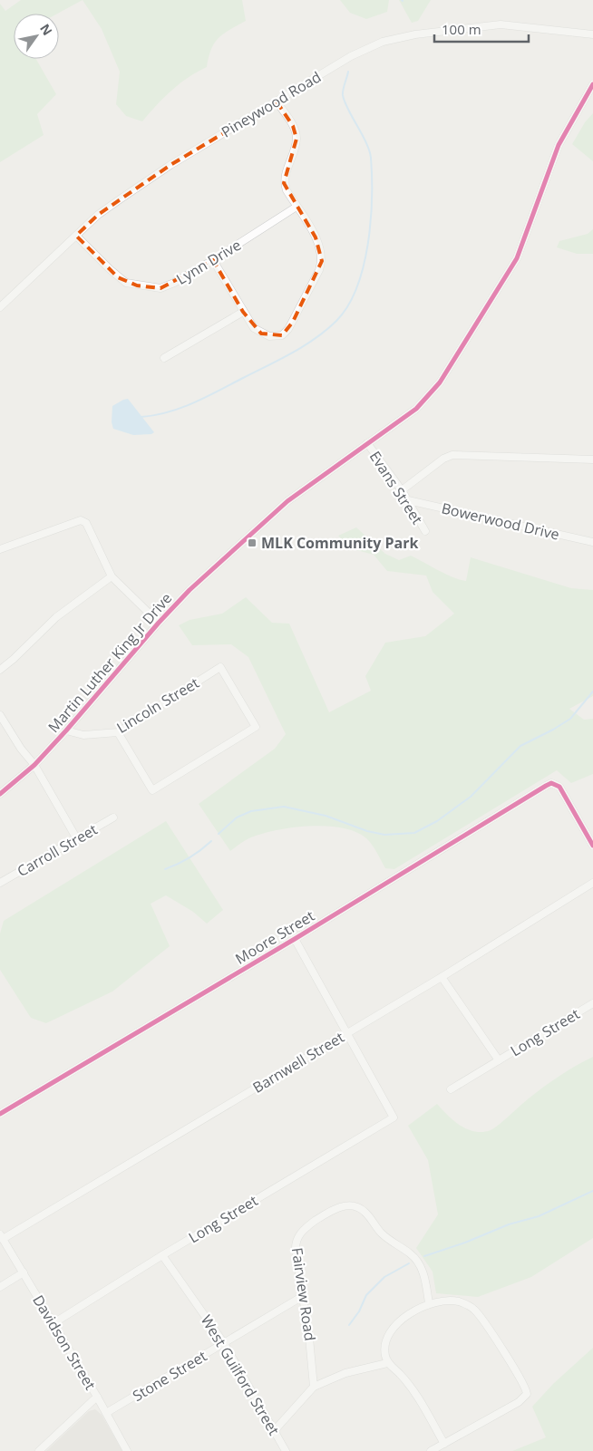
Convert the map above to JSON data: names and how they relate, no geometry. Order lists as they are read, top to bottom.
{
  "streets": {
    "street": [
      "Pineywood Road",
      "Lynn Drive",
      "Evans Street",
      "Bowerwood Drive",
      "Martin Luther King Jr Drive",
      "Lincoln Street",
      "Carroll Street",
      "Moore Street",
      "Long Street",
      "Barnwell Street",
      "Fairview Road",
      "Davidson Street",
      "West Guilford Street",
      "Stone Street"
    ]
  },
  "crossings": [
    ["Pineywood Road", "Lynn Drive"],
    ["Evans Street", "Bowerwood Drive"],
    ["Evans Street", "Martin Luther King Jr Drive"],
    ["Martin Luther King Jr Drive", "Lincoln Street"],
    ["Long Street", "Barnwell Street"],
    ["Long Street", "Davidson Street"],
    ["Long Street", "West Guilford Street"],
    ["Barnwell Street", "Davidson Street"],
    ["Fairview Road", "Stone Street"],
    ["Davidson Street", "Stone Street"],
    ["West Guilford Street", "Stone Street"]
  ],
  "places": {
    "transit": ["MLK Community Park"]
  },
  "scale_bar": "100 m",
  "north": "top right"
}
